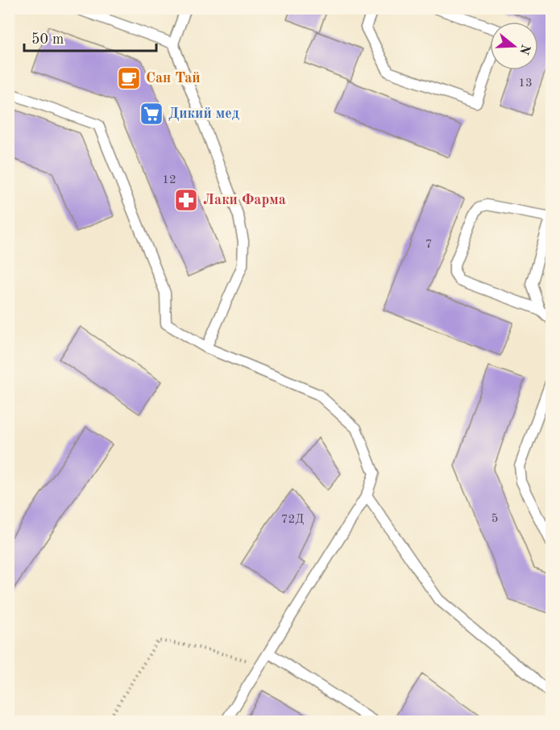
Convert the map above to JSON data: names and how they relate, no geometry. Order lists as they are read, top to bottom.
{
  "places": {
    "cafe": ["Сан Тай"],
    "supermarket": ["Дикий мед"],
    "pharmacy": ["Лаки Фарма"]
  },
  "house_numbers": [
    "13",
    "12",
    "7",
    "5",
    "72Д"
  ],
  "scale_bar": "50 m",
  "north": "right"
}
